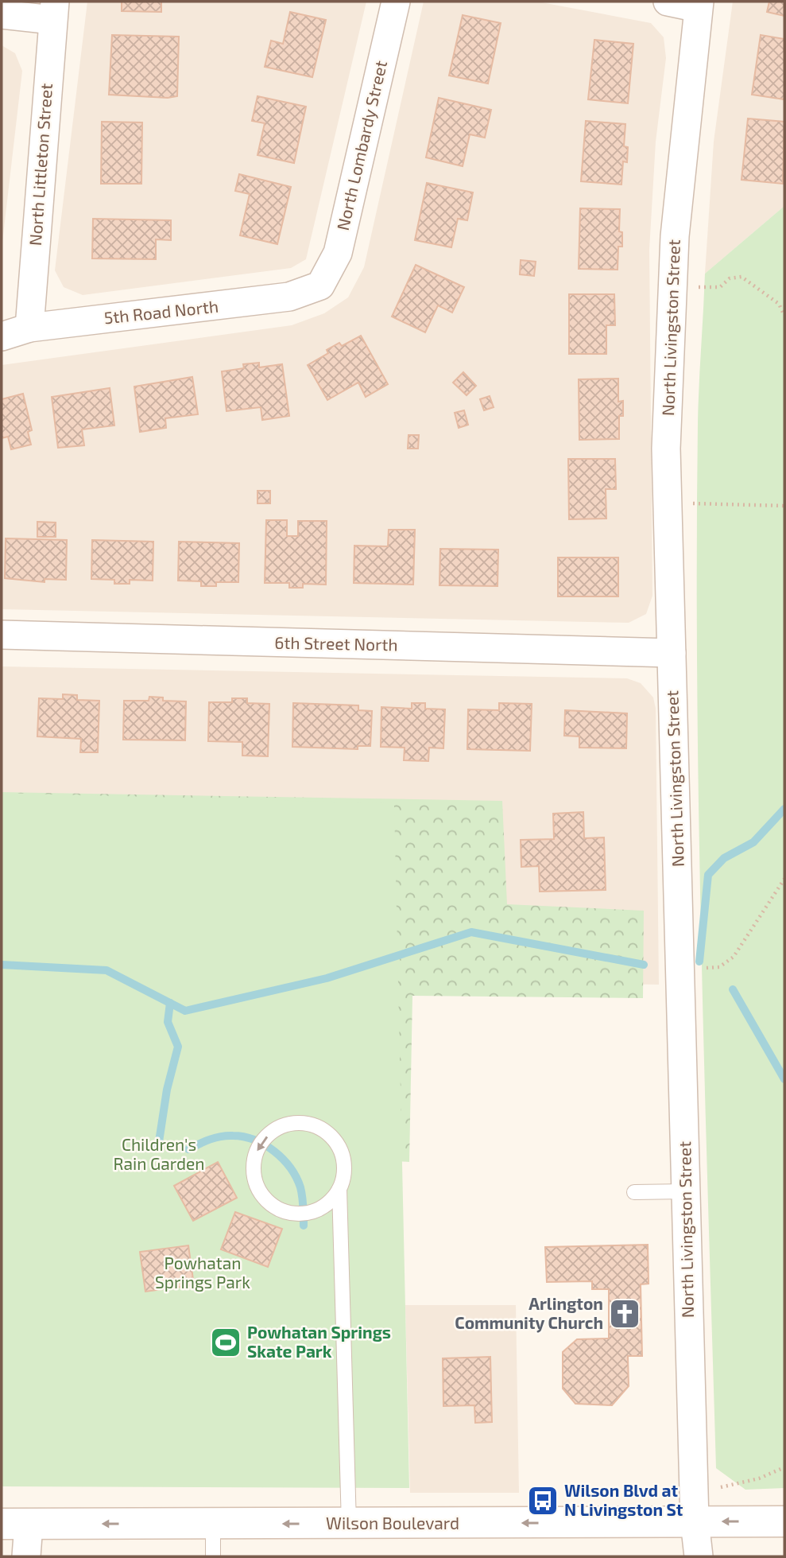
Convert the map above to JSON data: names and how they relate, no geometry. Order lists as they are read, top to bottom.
{
  "streets": {
    "main road": ["Wilson Boulevard"],
    "street": [
      "North Lombardy Street",
      "North Littleton Street",
      "5th Road North",
      "North Livingston Street",
      "6th Street North"
    ]
  },
  "crossings": [
    ["North Lombardy Street", "5th Road North"],
    ["North Littleton Street", "5th Road North"],
    ["North Livingston Street", "6th Street North"],
    ["North Livingston Street", "Wilson Boulevard"]
  ],
  "one_way": ["Wilson Boulevard"],
  "parks": ["Children's Rain Garden", "Powhatan Springs Park"],
  "places": {
    "church": ["Arlington Community Church"],
    "sports": ["Powhatan Springs Skate Park"],
    "bus stop": ["Wilson Blvd at N Livingston St"]
  }
}
